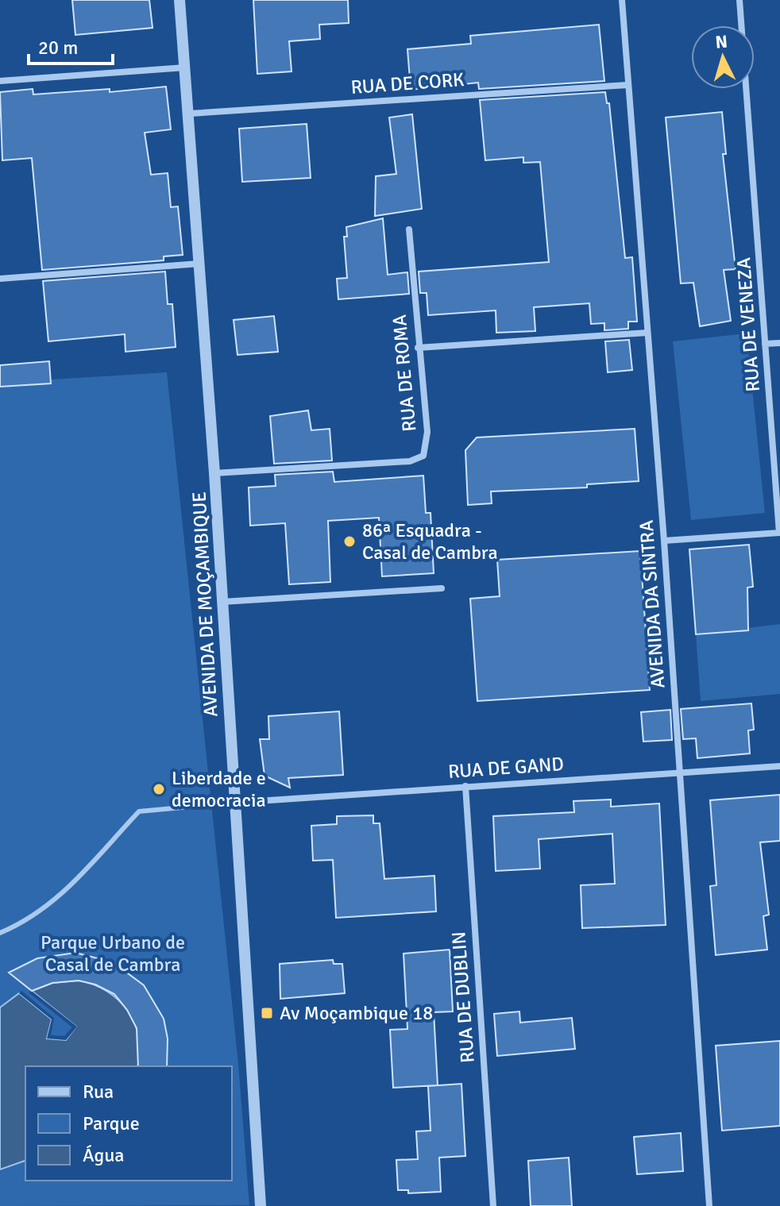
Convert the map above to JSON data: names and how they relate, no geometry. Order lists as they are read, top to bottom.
{
  "streets": {
    "street": [
      "RUA DE CORK",
      "RUA DE VENEZA",
      "RUA DE ROMA",
      "AVENIDA DE MOÇAMBIQUE",
      "AVENIDA DA SINTRA",
      "RUA DE GAND",
      "RUA DE DUBLIN"
    ]
  },
  "crossings": [
    ["RUA DE CORK", "AVENIDA DE MOÇAMBIQUE"],
    ["RUA DE CORK", "AVENIDA DA SINTRA"],
    ["RUA DE VENEZA", "AVENIDA DA SINTRA"],
    ["RUA DE ROMA", "AVENIDA DE MOÇAMBIQUE"],
    ["AVENIDA DE MOÇAMBIQUE", "RUA DE GAND"],
    ["AVENIDA DA SINTRA", "RUA DE GAND"],
    ["RUA DE GAND", "RUA DE DUBLIN"]
  ],
  "parks": ["Parque Urbano de Casal de Cambra"],
  "places": {
    "other": ["86ª Esquadra - Casal de Cambra", "Liberdade e democracia"],
    "transit": ["Av Moçambique 18"]
  },
  "legend": ["Rua", "Parque", "Água"],
  "scale_bar": "20 m",
  "north": "top"
}
